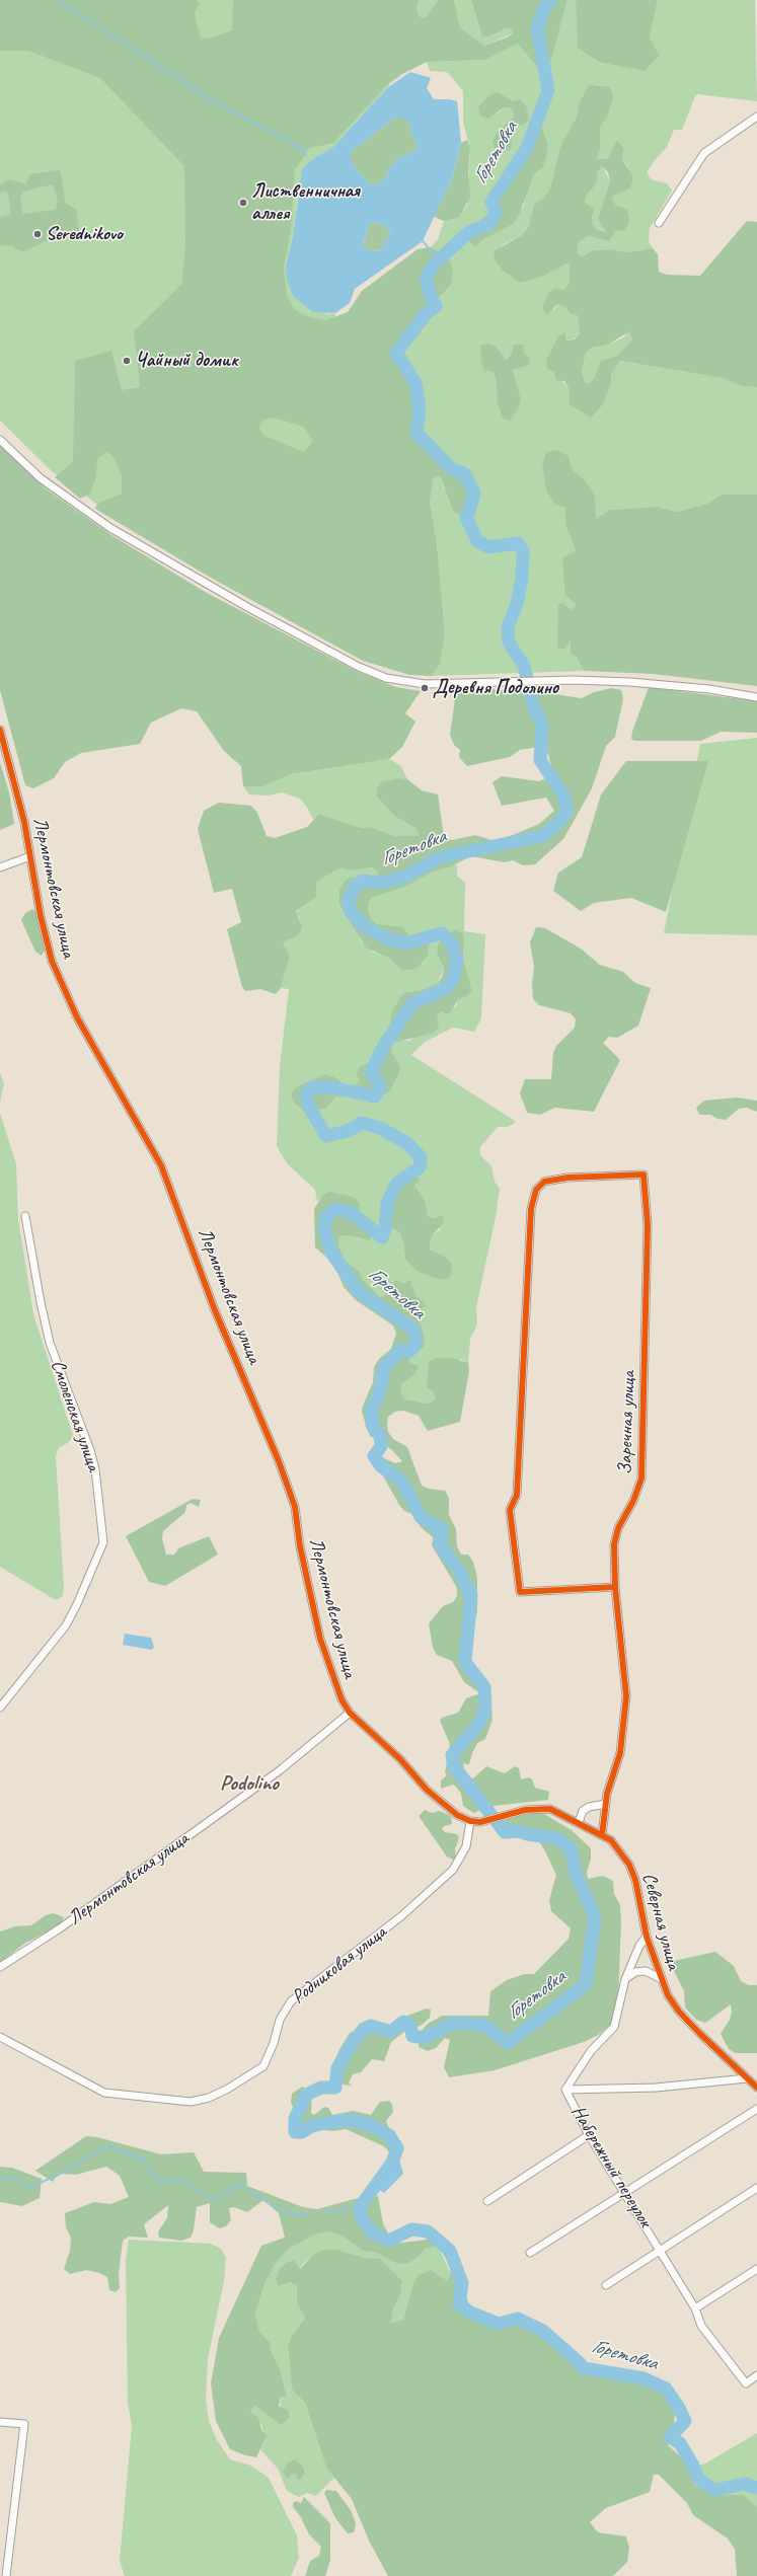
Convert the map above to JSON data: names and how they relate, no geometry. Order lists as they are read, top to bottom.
{
  "streets": {
    "street": [
      "Лермонтовская улица",
      "Смоленская улица",
      "Заречная улица",
      "Северная улица",
      "Родниковая улица",
      "Набережный переулок"
    ]
  },
  "crossings": [
    ["Лермонтовская улица", "Северная улица"],
    ["Лермонтовская улица", "Родниковая улица"],
    ["Заречная улица", "Северная улица"],
    ["Северная улица", "Набережный переулок"]
  ],
  "districts": ["Podolino"],
  "water": ["Горетовка"],
  "places": [
    "Лиственничная аллея",
    "Serednikovo",
    "Чайный домик",
    "Деревня Подолино"
  ]
}
